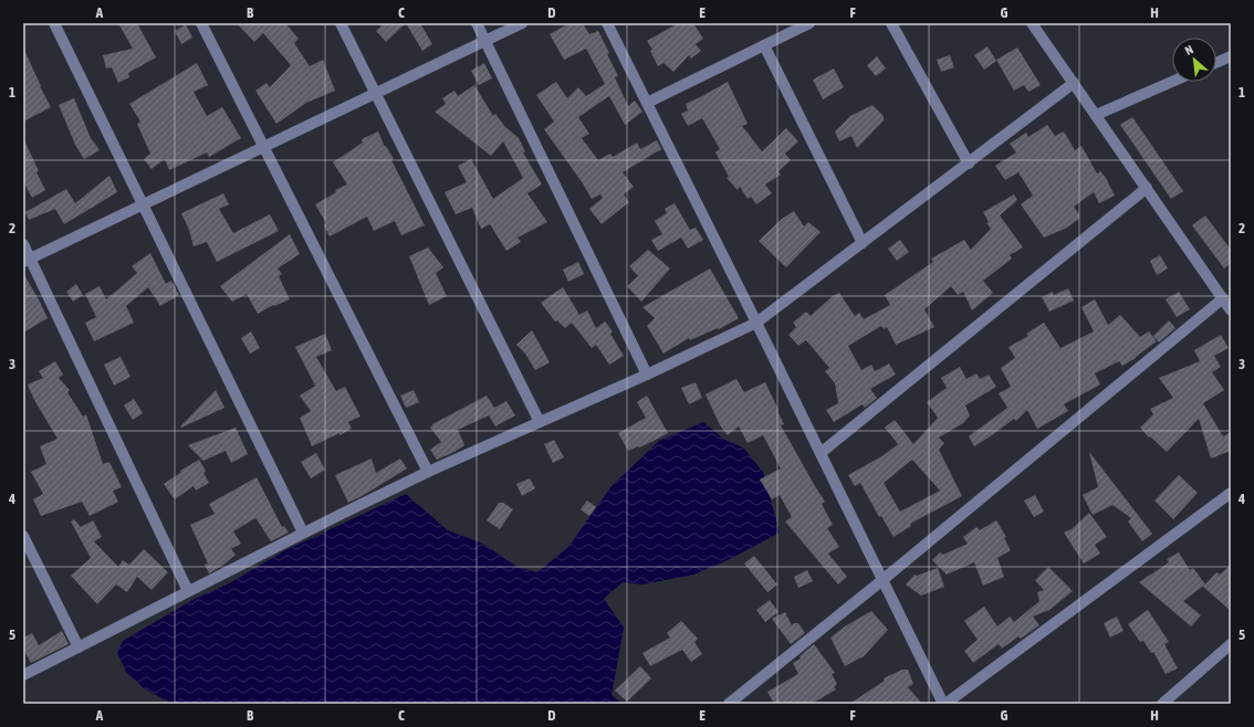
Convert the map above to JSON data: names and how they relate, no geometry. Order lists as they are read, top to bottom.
{
  "north": "top left",
  "grid": {
    "columns": [
      "A",
      "B",
      "C",
      "D",
      "E",
      "F",
      "G",
      "H"
    ],
    "rows": [
      "1",
      "2",
      "3",
      "4",
      "5"
    ]
  }
}
